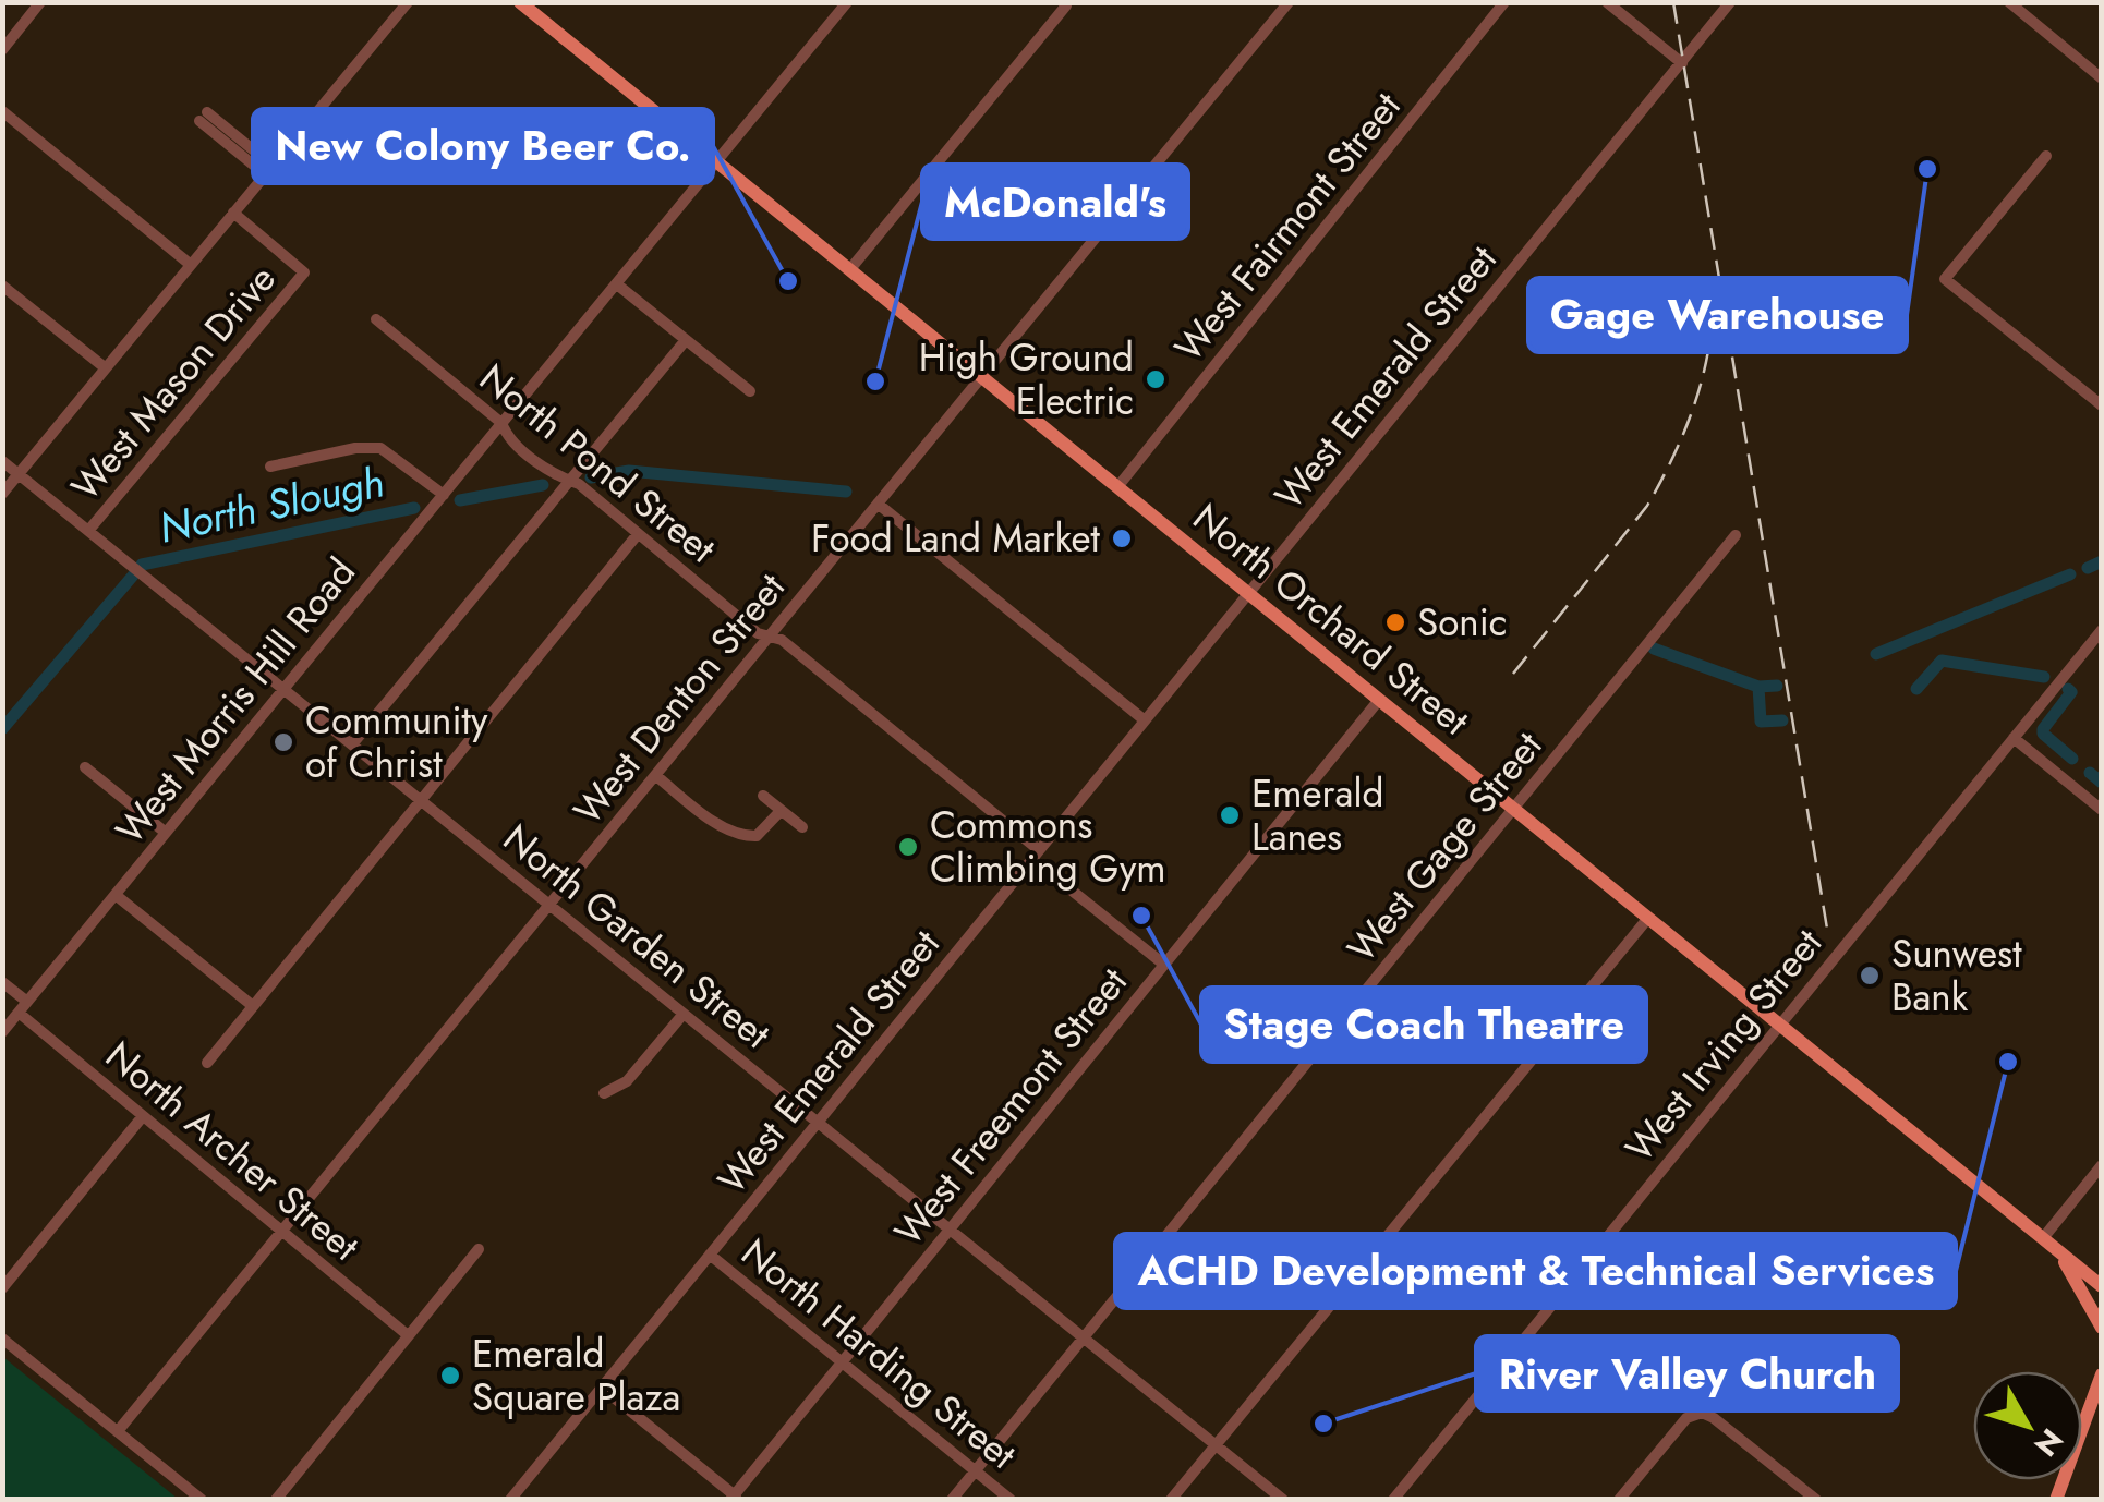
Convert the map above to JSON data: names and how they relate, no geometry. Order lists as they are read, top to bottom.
{
  "streets": {
    "main road": ["North Orchard Street"],
    "street": [
      "West Fairmont Street",
      "West Emerald Street",
      "West Mason Drive",
      "North Pond Street",
      "West Denton Street",
      "West Morris Hill Road",
      "West Gage Street",
      "North Garden Street",
      "West Irving Street",
      "West Freemont Street",
      "North Archer Street",
      "North Harding Street"
    ]
  },
  "crossings": [
    ["West Fairmont Street", "North Orchard Street"],
    ["West Emerald Street", "North Pond Street"],
    ["West Emerald Street", "North Orchard Street"],
    ["West Emerald Street", "North Garden Street"],
    ["West Emerald Street", "North Harding Street"],
    ["West Mason Drive", "North Garden Street"],
    ["North Pond Street", "West Denton Street"],
    ["North Pond Street", "West Morris Hill Road"],
    ["North Pond Street", "West Freemont Street"],
    ["North Orchard Street", "West Denton Street"],
    ["North Orchard Street", "West Morris Hill Road"],
    ["North Orchard Street", "West Gage Street"],
    ["North Orchard Street", "West Irving Street"],
    ["North Orchard Street", "West Freemont Street"],
    ["West Denton Street", "North Garden Street"],
    ["West Denton Street", "North Archer Street"],
    ["West Morris Hill Road", "North Garden Street"],
    ["West Morris Hill Road", "North Archer Street"],
    ["West Gage Street", "North Garden Street"],
    ["West Gage Street", "North Harding Street"],
    ["North Garden Street", "West Freemont Street"],
    ["West Freemont Street", "North Harding Street"]
  ],
  "water": ["North Slough"],
  "places": [
    "Gage Warehouse",
    "New Colony Beer Co.",
    "High Ground Electric",
    "McDonald's",
    "Food Land Market",
    "Sonic",
    "Community of Christ",
    "Emerald Lanes",
    "Commons Climbing Gym",
    "Stage Coach Theatre",
    "Sunwest Bank",
    "ACHD Development & Technical Services",
    "Emerald Square Plaza",
    "River Valley Church"
  ],
  "north": "bottom right"
}
